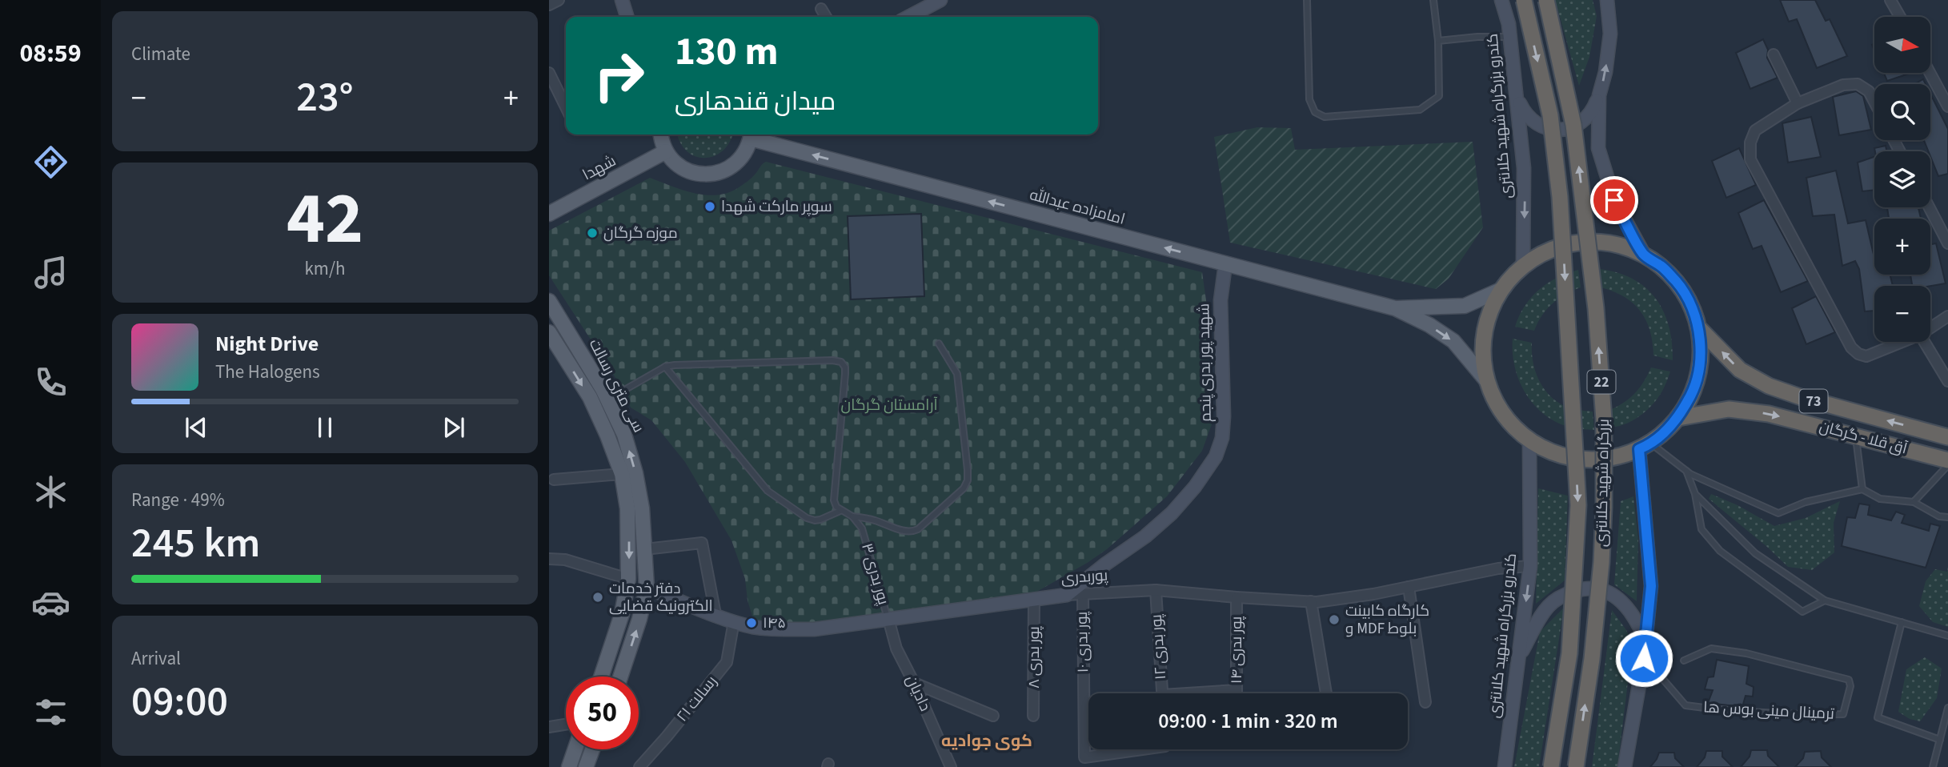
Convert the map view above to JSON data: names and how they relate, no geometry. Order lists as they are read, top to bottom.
{
  "streets": {
    "highway": [
      "22",
      "73",
      "آق قلا - گرگان",
      "بزرگراه شهید کلانتری"
    ],
    "main road": [
      "کندرو بزرگراه شهید کلانتری",
      "شهدا",
      "امامزاده عبدالله",
      "شهید پور بدری پنجم",
      "سی متری رسالت",
      "پوربدری"
    ],
    "street": [
      "پور بدری ۱۰",
      "پور بدری ۱۲",
      "پور بدری ۱۴",
      "پور بدری ۸",
      "دادیان",
      "۲۱ رسالت"
    ],
    "lane": ["پور بدری ۳", "ترمینال مینی بوس ها"]
  },
  "crossings": [
    ["کندرو بزرگراه شهید کلانتری", "پوربدری"],
    ["امامزاده عبدالله", "شهید پور بدری پنجم"],
    ["شهید پور بدری پنجم", "پوربدری"],
    ["سی متری رسالت", "پوربدری"],
    ["پور بدری ۳", "پوربدری"],
    ["پور بدری ۳", "دادیان"],
    ["پوربدری", "پور بدری ۱۰"],
    ["پوربدری", "پور بدری ۱۲"],
    ["پوربدری", "پور بدری ۱۴"],
    ["پوربدری", "پور بدری ۸"],
    ["پوربدری", "دادیان"],
    ["پوربدری", "۲۱ رسالت"]
  ],
  "districts": ["کوی جوادیه"],
  "parks": ["آرامستان گرگان"],
  "places": [
    "سوپر مارکت شهدا",
    "موزه گرگان",
    "دفتر خدمات الکترونیک قضایی",
    "کارگاه کابینت و MDF بلوط",
    "۱۴۵"
  ],
  "north": "right",
  "page": {
    "tabs": "08:59",
    "tile": [
      "Climate",
      ["42", "km/h"],
      ["Range · 49%", "245 km"],
      ["Arrival", "09:00"]
    ],
    "map_buttons": ["+", "−"],
    "turn": ["130 m", "میدان قندهاری"],
    "heat": ["−", "23°", "+"],
    "song": ["Night Drive", "The Halogens"],
    "limit": "50",
    "trip": "09:00 · 1 min · 320 m"
  }
}
